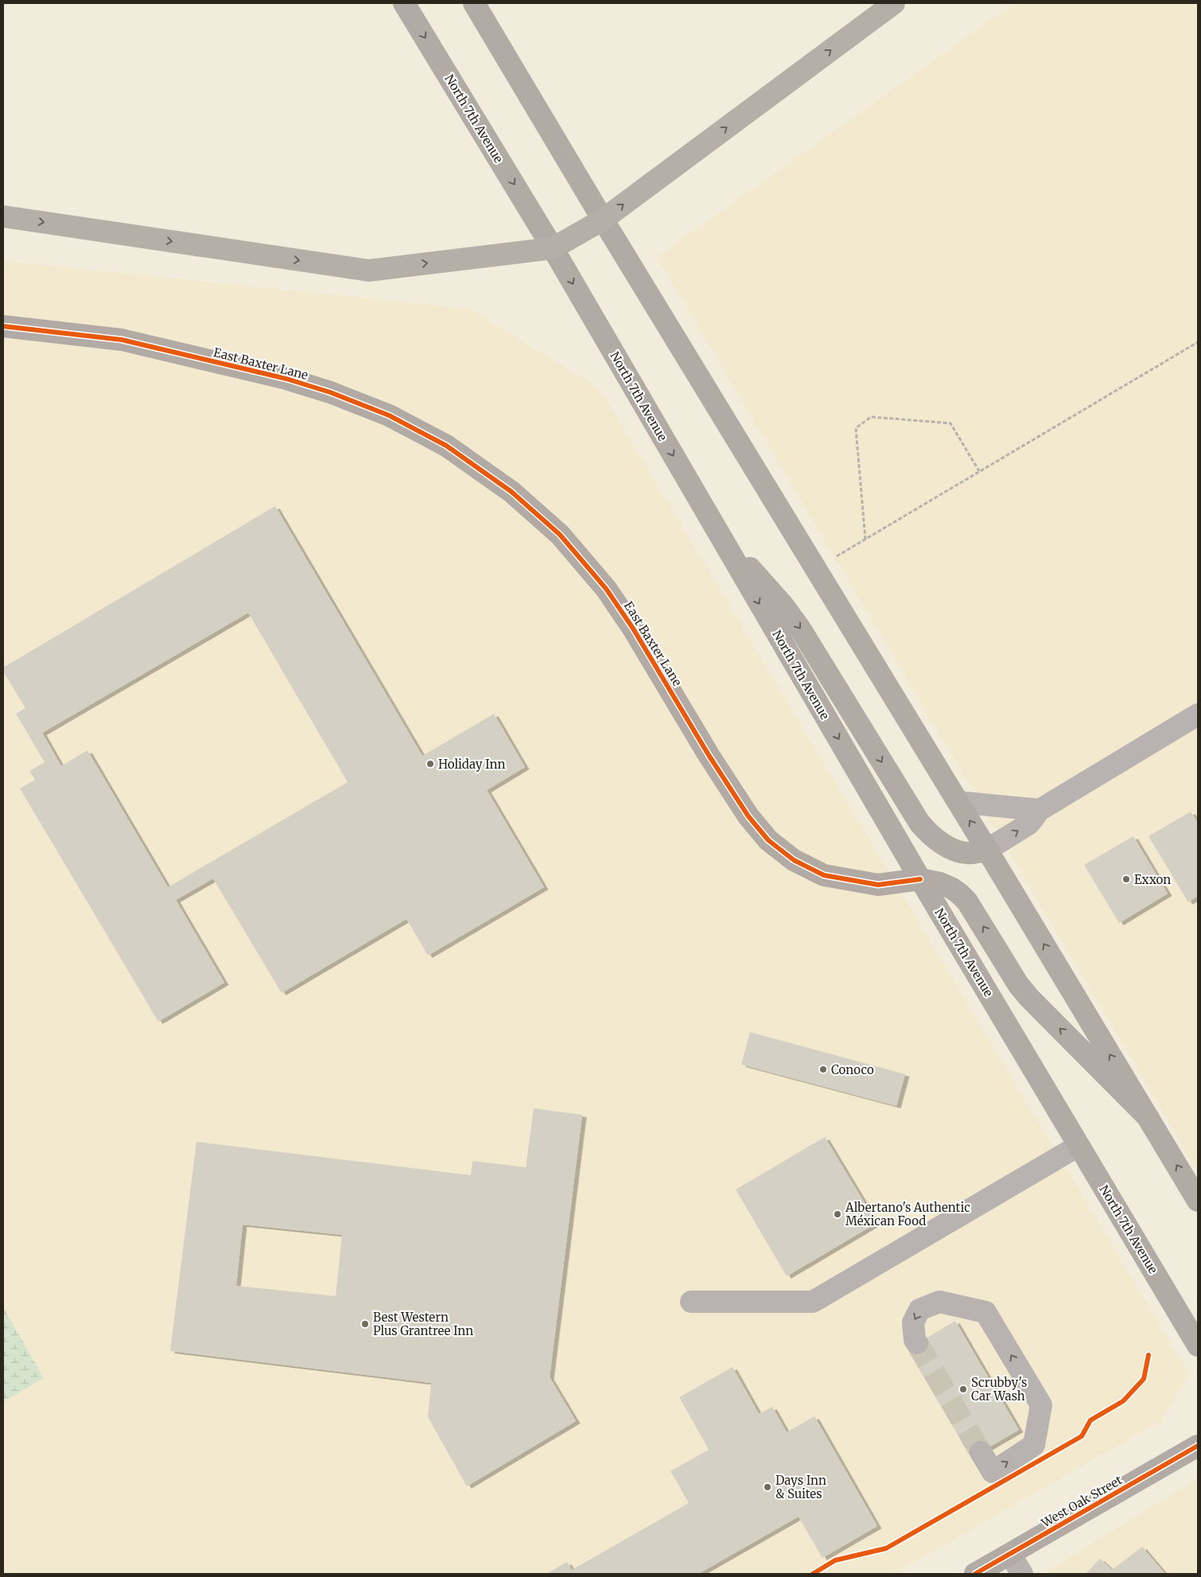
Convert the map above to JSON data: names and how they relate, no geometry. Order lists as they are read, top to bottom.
{
  "streets": {
    "main road": ["North 7th Avenue", "East Baxter Lane", "West Oak Street"]
  },
  "crossings": [
    ["North 7th Avenue", "East Baxter Lane"]
  ],
  "places": [
    "Holiday Inn",
    "Exxon",
    "Conoco",
    "Albertano's Authentic Méxican Food",
    "Best Western Plus Grantree Inn",
    "Scrubby's Car Wash",
    "Days Inn & Suites"
  ]
}
